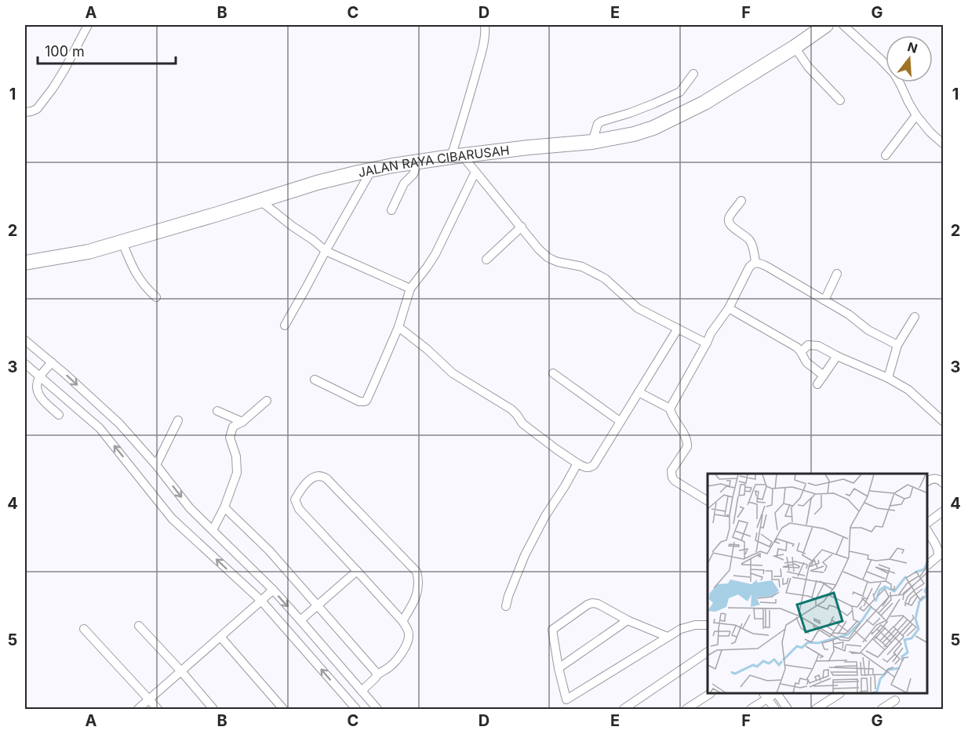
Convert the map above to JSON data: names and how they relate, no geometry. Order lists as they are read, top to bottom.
{
  "streets": {
    "main road": ["JALAN RAYA CIBARUSAH"]
  },
  "scale_bar": "100 m",
  "north": "top",
  "grid": {
    "columns": [
      "A",
      "B",
      "C",
      "D",
      "E",
      "F",
      "G"
    ],
    "rows": [
      "1",
      "2",
      "3",
      "4",
      "5"
    ]
  }
}
